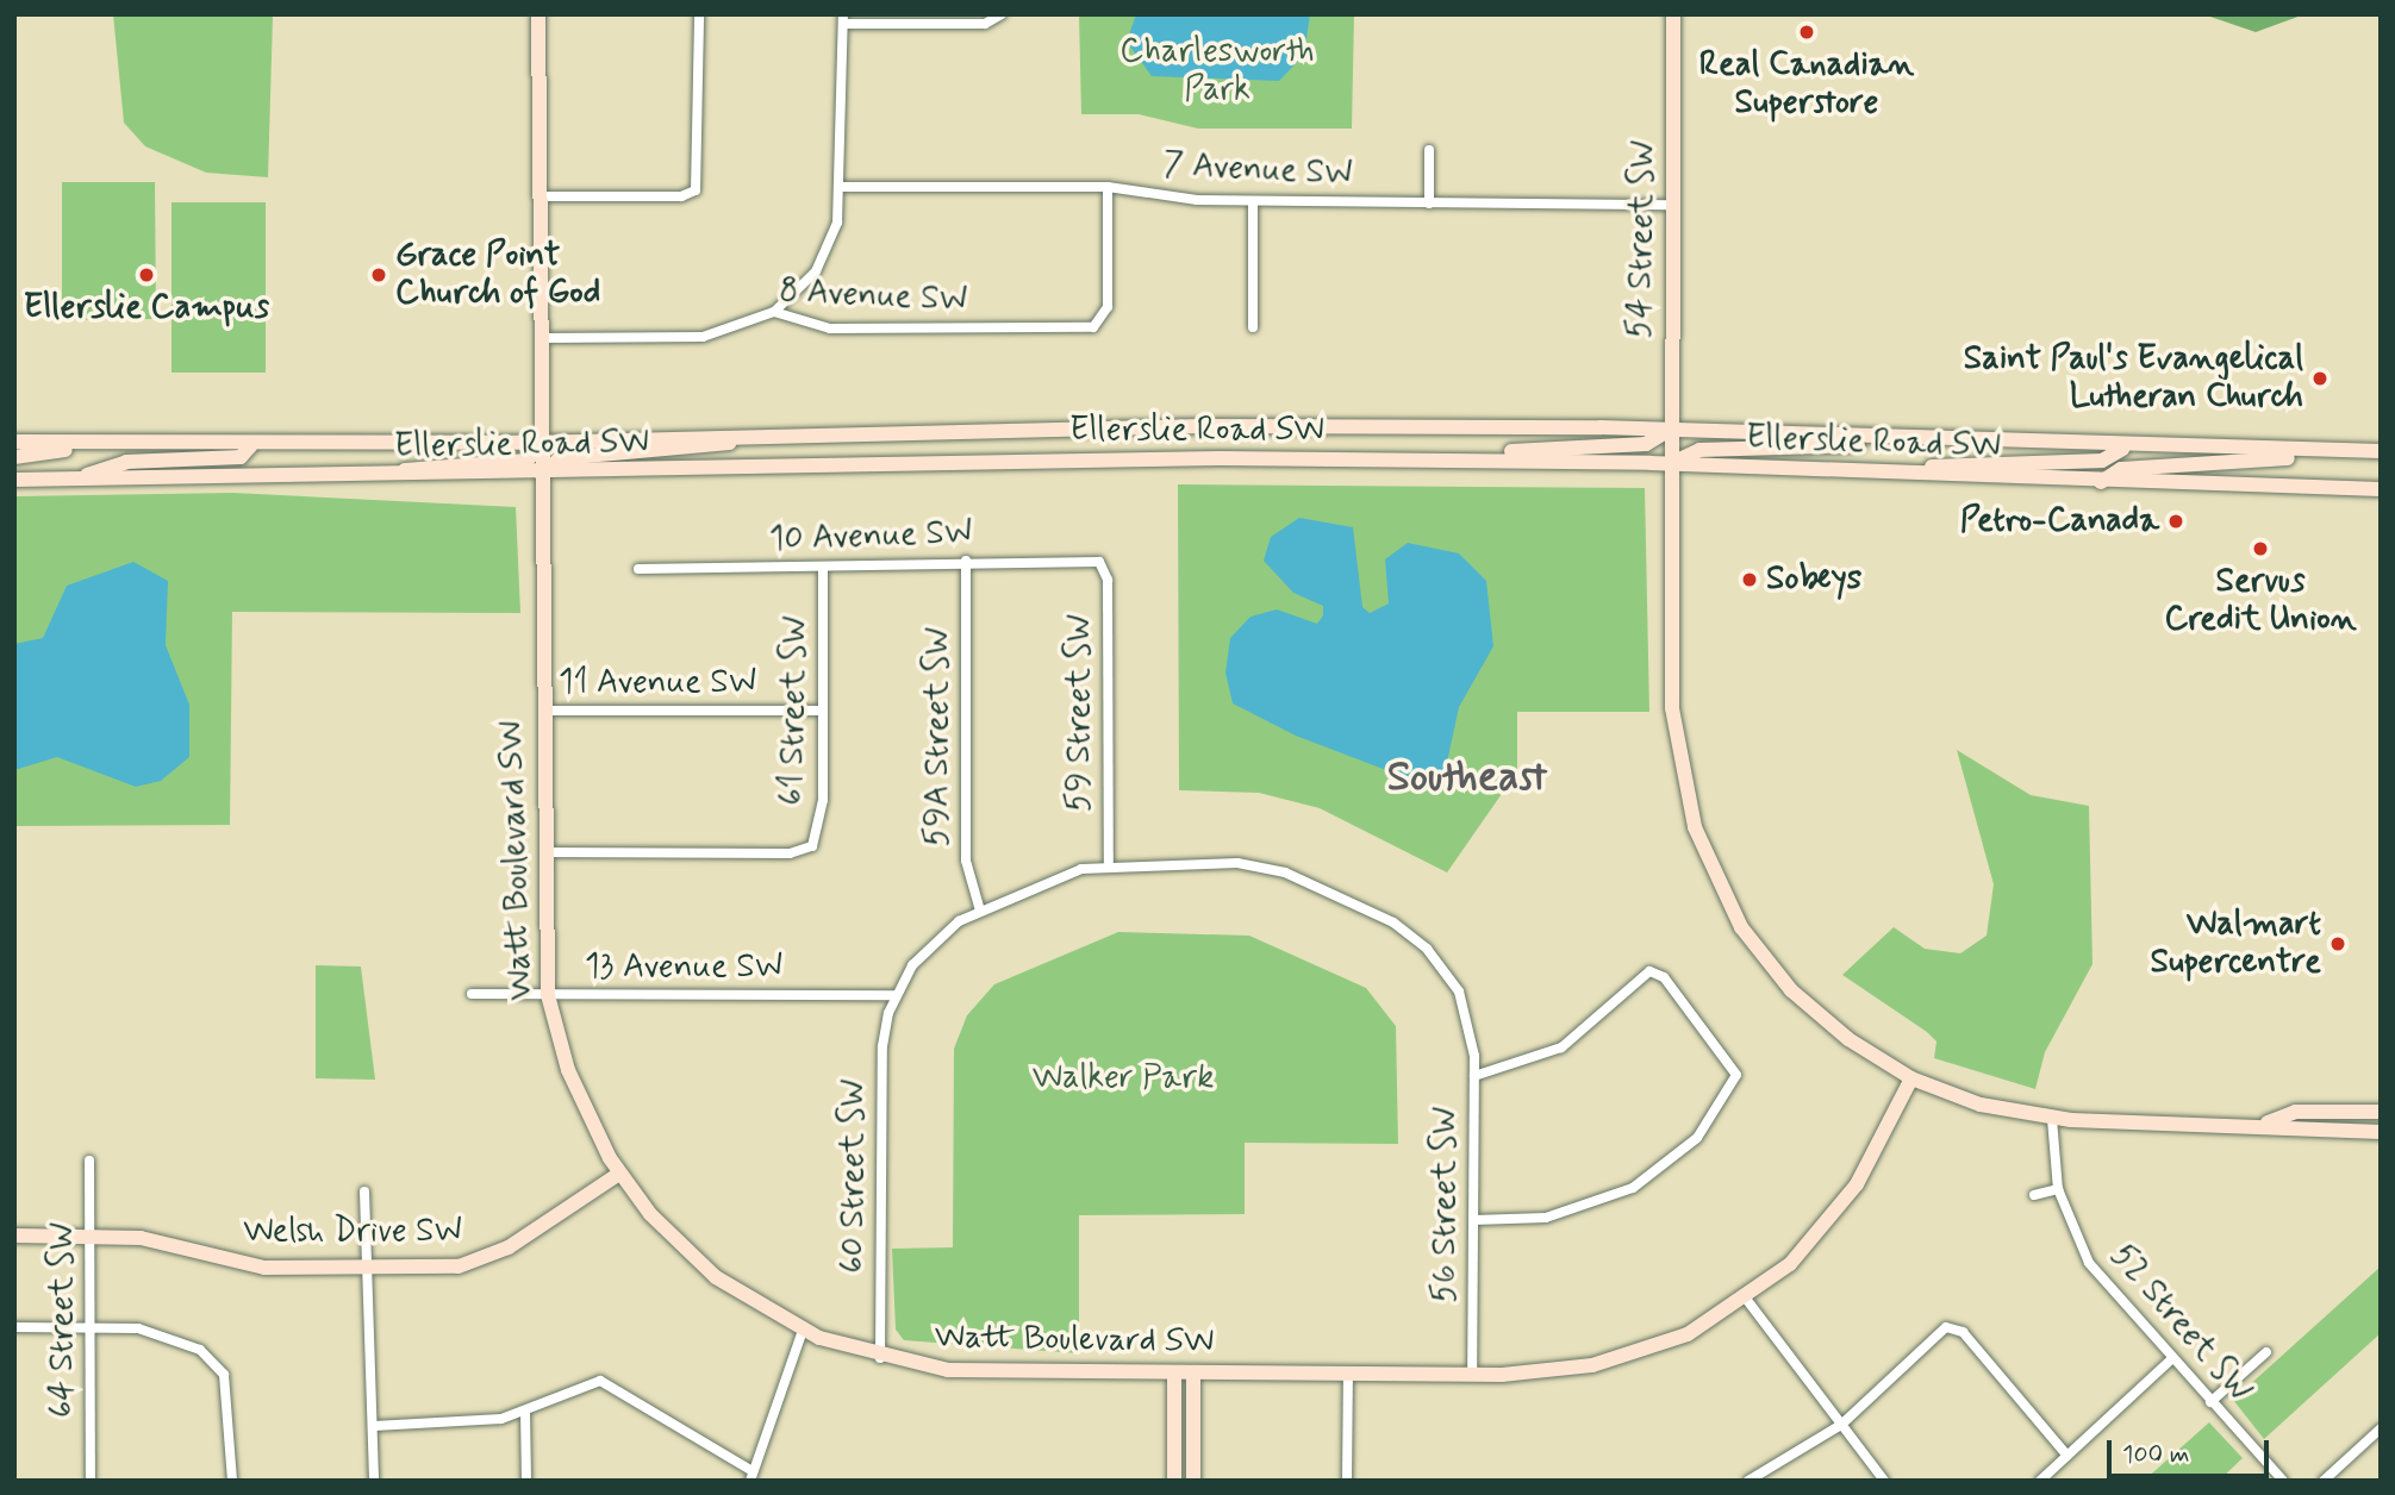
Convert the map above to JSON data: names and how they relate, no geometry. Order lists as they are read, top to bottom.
{
  "streets": {
    "main road": [
      "54 Street SW",
      "Ellerslie Road SW",
      "Watt Boulevard SW",
      "Welsh Drive SW"
    ],
    "street": [
      "7 Avenue SW",
      "8 Avenue SW",
      "10 Avenue SW",
      "11 Avenue SW",
      "61 Street SW",
      "59 Street SW",
      "59A Street SW",
      "13 Avenue SW",
      "60 Street SW",
      "56 Street SW",
      "64 Street SW",
      "52 Street SW"
    ]
  },
  "crossings": [
    ["7 Avenue SW", "54 Street SW"],
    ["7 Avenue SW", "8 Avenue SW"],
    ["54 Street SW", "Ellerslie Road SW"],
    ["54 Street SW", "Watt Boulevard SW"],
    ["54 Street SW", "52 Street SW"],
    ["8 Avenue SW", "Watt Boulevard SW"],
    ["Ellerslie Road SW", "Watt Boulevard SW"],
    ["10 Avenue SW", "61 Street SW"],
    ["10 Avenue SW", "59 Street SW"],
    ["10 Avenue SW", "59A Street SW"],
    ["11 Avenue SW", "61 Street SW"],
    ["11 Avenue SW", "Watt Boulevard SW"],
    ["61 Street SW", "Watt Boulevard SW"],
    ["59 Street SW", "60 Street SW"],
    ["59 Street SW", "56 Street SW"],
    ["59A Street SW", "60 Street SW"],
    ["Watt Boulevard SW", "13 Avenue SW"],
    ["Watt Boulevard SW", "60 Street SW"],
    ["Watt Boulevard SW", "56 Street SW"],
    ["Watt Boulevard SW", "Welsh Drive SW"],
    ["13 Avenue SW", "60 Street SW"],
    ["60 Street SW", "56 Street SW"],
    ["Welsh Drive SW", "64 Street SW"]
  ],
  "districts": ["Southeast"],
  "parks": ["Charlesworth Park", "Walker Park"],
  "places": [
    "Real Canadian Superstore",
    "Ellerslie Campus",
    "Grace Point Church of God",
    "Saint Paul's Evangelical Lutheran Church",
    "Petro-Canada",
    "Servus Credit Union",
    "Sobeys",
    "Walmart Supercentre"
  ],
  "scale_bar": "100 m"
}
